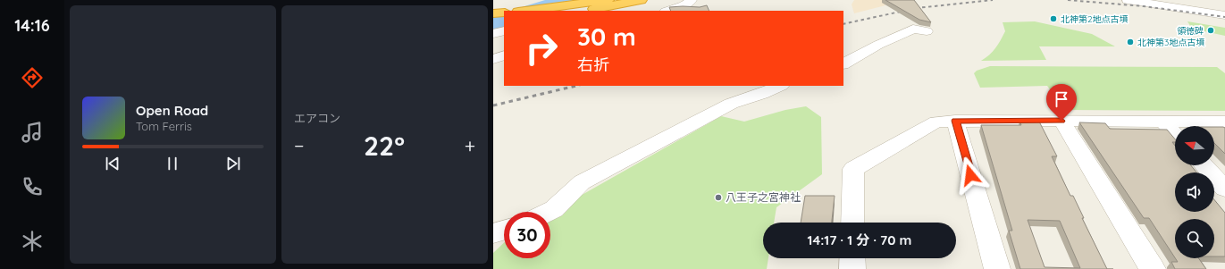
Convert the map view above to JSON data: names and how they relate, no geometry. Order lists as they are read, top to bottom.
{
  "places": [
    "北神第2地点古墳",
    "領徳碑",
    "北神第3地点古墳",
    "八王子之宮神社"
  ],
  "north": "left",
  "page": {
    "tabs": "14:16",
    "tile": "エアコン",
    "turn": ["30 m", "右折"],
    "song": ["Open Road", "Tom Ferris"],
    "heat": ["−", "22°", "+"],
    "limit": "30",
    "trip": "14:17 · 1 分 · 70 m"
  }
}
